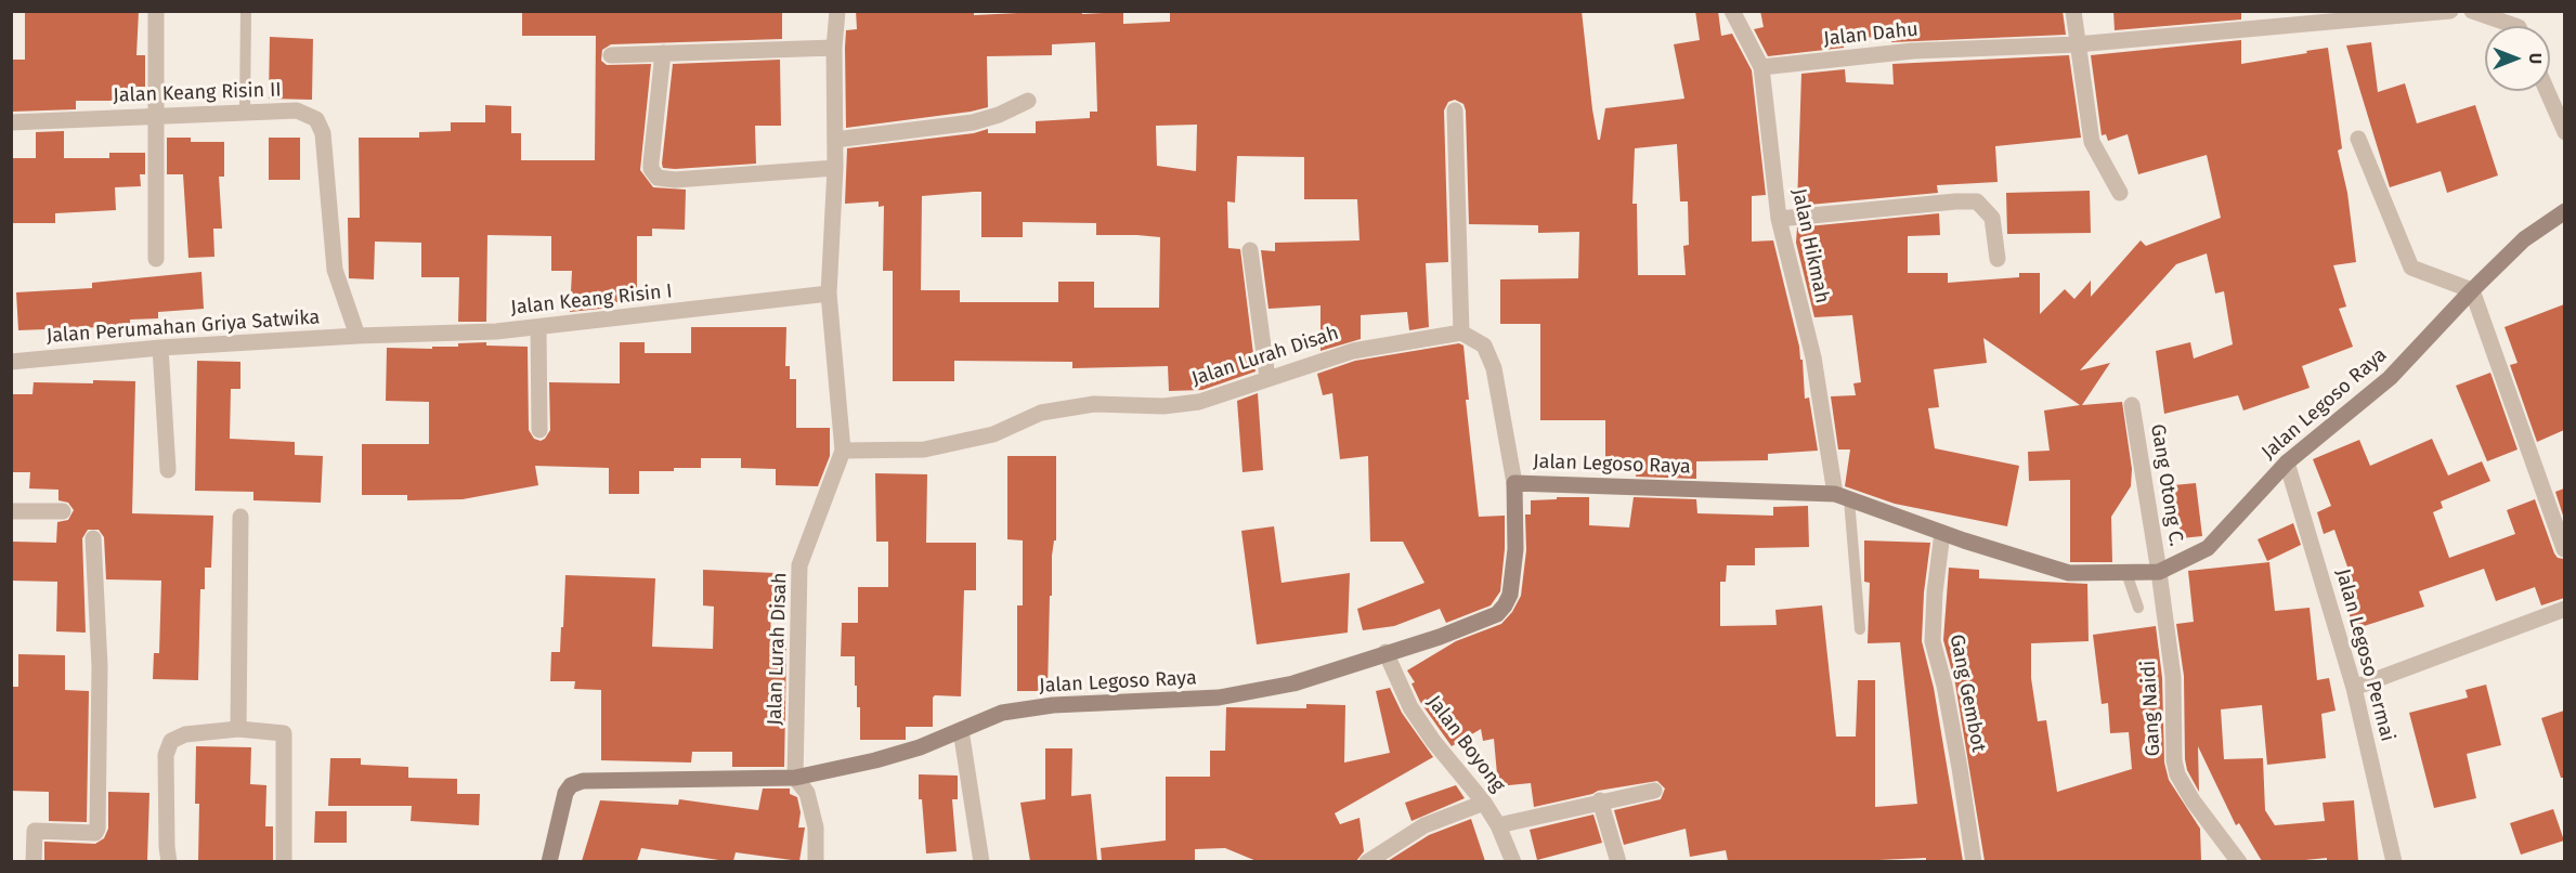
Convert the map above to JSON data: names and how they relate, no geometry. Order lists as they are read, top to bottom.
{
  "streets": {
    "street": [
      "Jalan Dahu",
      "Jalan Keang Risin II",
      "Jalan Hikmah",
      "Jalan Keang Risin I",
      "Jalan Perumahan Griya Satwika",
      "Jalan Lurah Disah",
      "Jalan Legoso Raya",
      "Gang Otong C.",
      "Jalan Legoso Permai",
      "Gang Gembot",
      "Gang Naidi",
      "Jalan Boyong"
    ]
  },
  "crossings": [
    ["Jalan Dahu", "Jalan Hikmah"],
    ["Jalan Keang Risin II", "Jalan Keang Risin I"],
    ["Jalan Keang Risin II", "Jalan Perumahan Griya Satwika"],
    ["Jalan Hikmah", "Jalan Legoso Raya"],
    ["Jalan Keang Risin I", "Jalan Perumahan Griya Satwika"],
    ["Jalan Keang Risin I", "Jalan Lurah Disah"],
    ["Jalan Lurah Disah", "Jalan Legoso Raya"],
    ["Jalan Legoso Raya", "Gang Otong C."],
    ["Jalan Legoso Raya", "Jalan Legoso Permai"],
    ["Jalan Legoso Raya", "Gang Gembot"],
    ["Jalan Legoso Raya", "Gang Naidi"],
    ["Jalan Legoso Raya", "Jalan Boyong"],
    ["Gang Otong C.", "Gang Naidi"]
  ],
  "north": "right"
}
